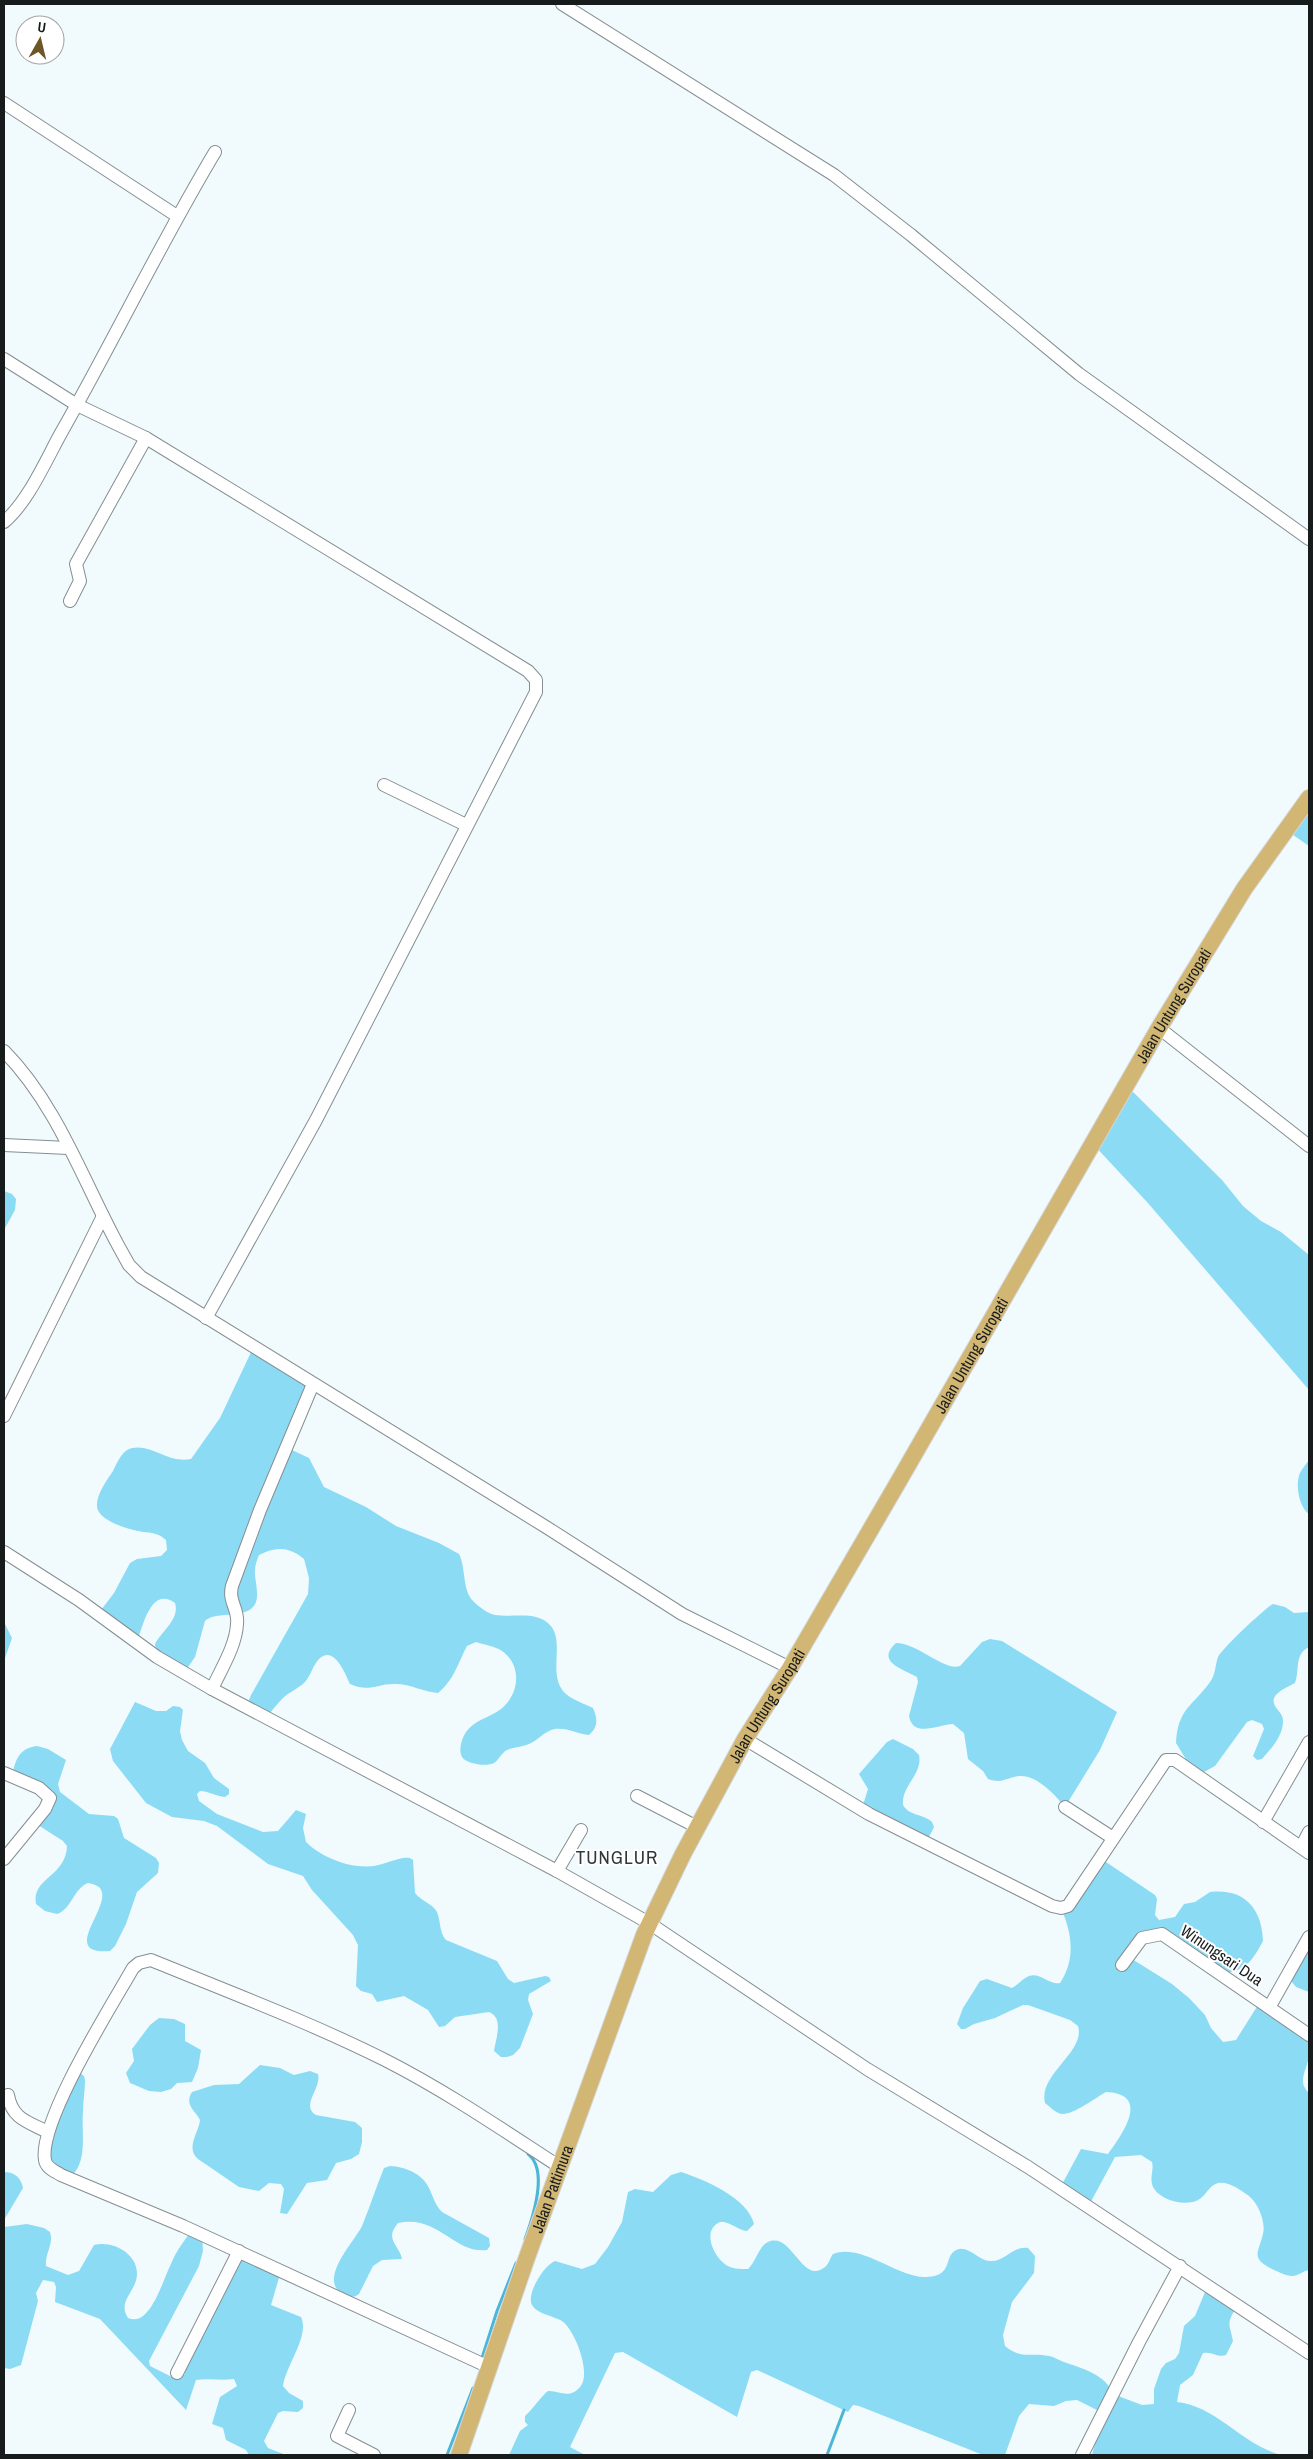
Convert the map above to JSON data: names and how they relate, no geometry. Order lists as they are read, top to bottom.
{
  "streets": {
    "main road": ["Jalan Untung Suropati", "Jalan Pattimura"],
    "street": ["Winungsari Dua"]
  },
  "crossings": [
    ["Jalan Untung Suropati", "Jalan Pattimura"]
  ],
  "districts": ["TUNGLUR"],
  "north": "top"
}
